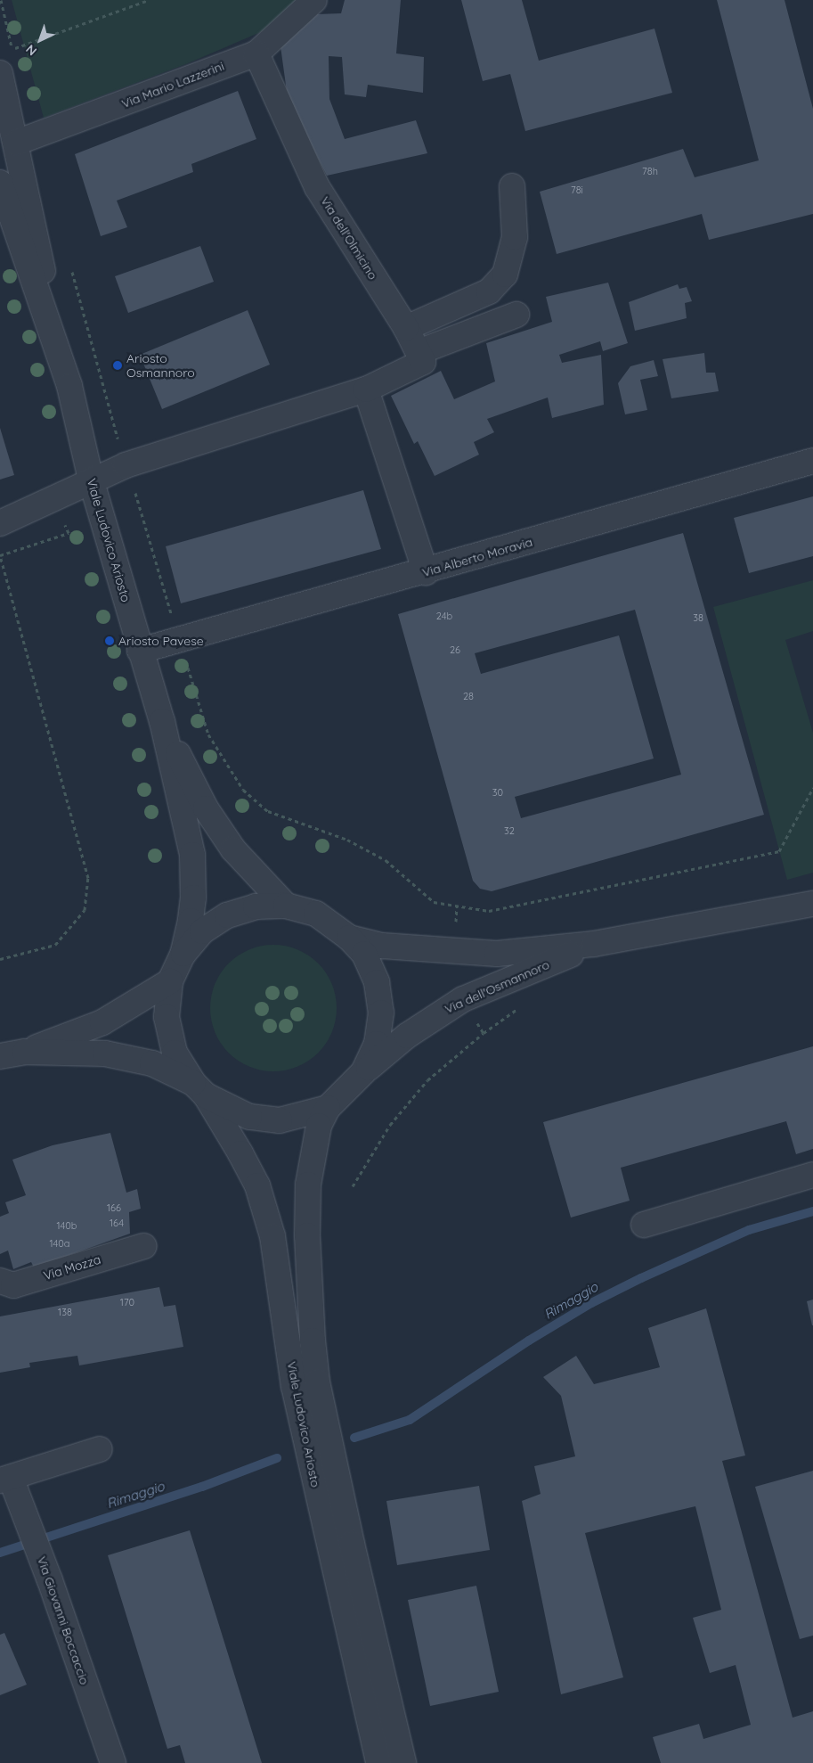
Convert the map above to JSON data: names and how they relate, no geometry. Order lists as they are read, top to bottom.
{
  "streets": {
    "street": [
      "Via Mario Lazzerini",
      "Via dell'Olmicino",
      "Viale Ludovico Ariosto",
      "Via Alberto Moravia",
      "Via dell'Osmannoro",
      "Via Mozza",
      "Via Giovanni Boccaccio"
    ]
  },
  "crossings": [
    ["Via Mario Lazzerini", "Via dell'Olmicino"],
    ["Via Mario Lazzerini", "Viale Ludovico Ariosto"],
    ["Viale Ludovico Ariosto", "Via Alberto Moravia"],
    ["Viale Ludovico Ariosto", "Via dell'Osmannoro"]
  ],
  "water": ["Rimaggio"],
  "places": ["Ariosto Osmannoro", "Ariosto Pavese"],
  "house_numbers": [
    "78h",
    "78i",
    "24b",
    "38",
    "26",
    "28",
    "30",
    "32",
    "166",
    "164",
    "140b",
    "140a",
    "170",
    "138"
  ],
  "north": "bottom left"
}
